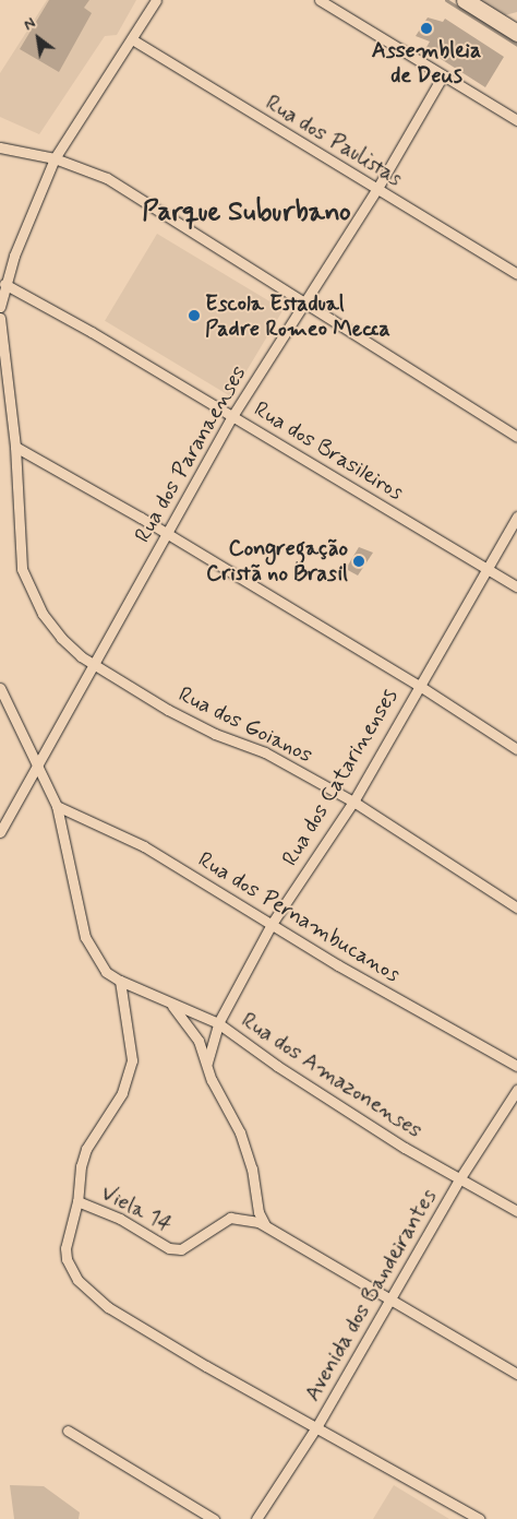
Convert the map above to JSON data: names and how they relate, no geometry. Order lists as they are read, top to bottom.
{
  "streets": {
    "street": [
      "Rua dos Paulistas",
      "Rua dos Brasileiros",
      "Rua dos Paranaenses",
      "Rua dos Goianos",
      "Rua dos Catarinenses",
      "Rua dos Pernambucanos",
      "Rua dos Amazonenses",
      "Viela 14",
      "Avenida dos Bandeirantes"
    ]
  },
  "crossings": [
    ["Rua dos Paulistas", "Rua dos Paranaenses"],
    ["Rua dos Brasileiros", "Rua dos Paranaenses"],
    ["Rua dos Brasileiros", "Rua dos Catarinenses"],
    ["Rua dos Paranaenses", "Rua dos Goianos"],
    ["Rua dos Paranaenses", "Rua dos Amazonenses"],
    ["Rua dos Goianos", "Rua dos Catarinenses"],
    ["Rua dos Catarinenses", "Rua dos Pernambucanos"],
    ["Rua dos Catarinenses", "Rua dos Amazonenses"],
    ["Rua dos Pernambucanos", "Rua dos Amazonenses"],
    ["Rua dos Amazonenses", "Avenida dos Bandeirantes"],
    ["Viela 14", "Avenida dos Bandeirantes"]
  ],
  "districts": ["Parque Suburbano"],
  "places": ["Assembleia de Deus", "Escola Estadual Padre Romeo Mecca", "Congregação Cristã no Brasil"],
  "north": "top left"
}
